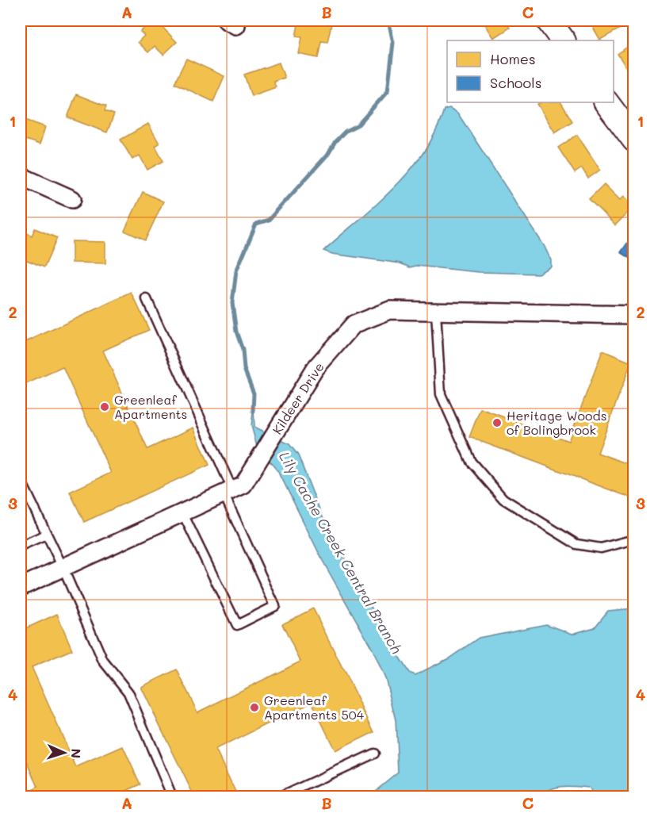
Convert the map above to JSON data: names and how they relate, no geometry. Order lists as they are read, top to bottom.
{
  "streets": {
    "street": ["Kildeer Drive"]
  },
  "water": ["Lily Cache Creek Central Branch"],
  "places": ["Greenleaf Apartments", "Heritage Woods of Bolingbrook", "Greenleaf Apartments 504"],
  "legend": ["Homes", "Schools"],
  "north": "right",
  "grid": {
    "columns": ["A", "B", "C"],
    "rows": [
      "1",
      "2",
      "3",
      "4"
    ]
  }
}
